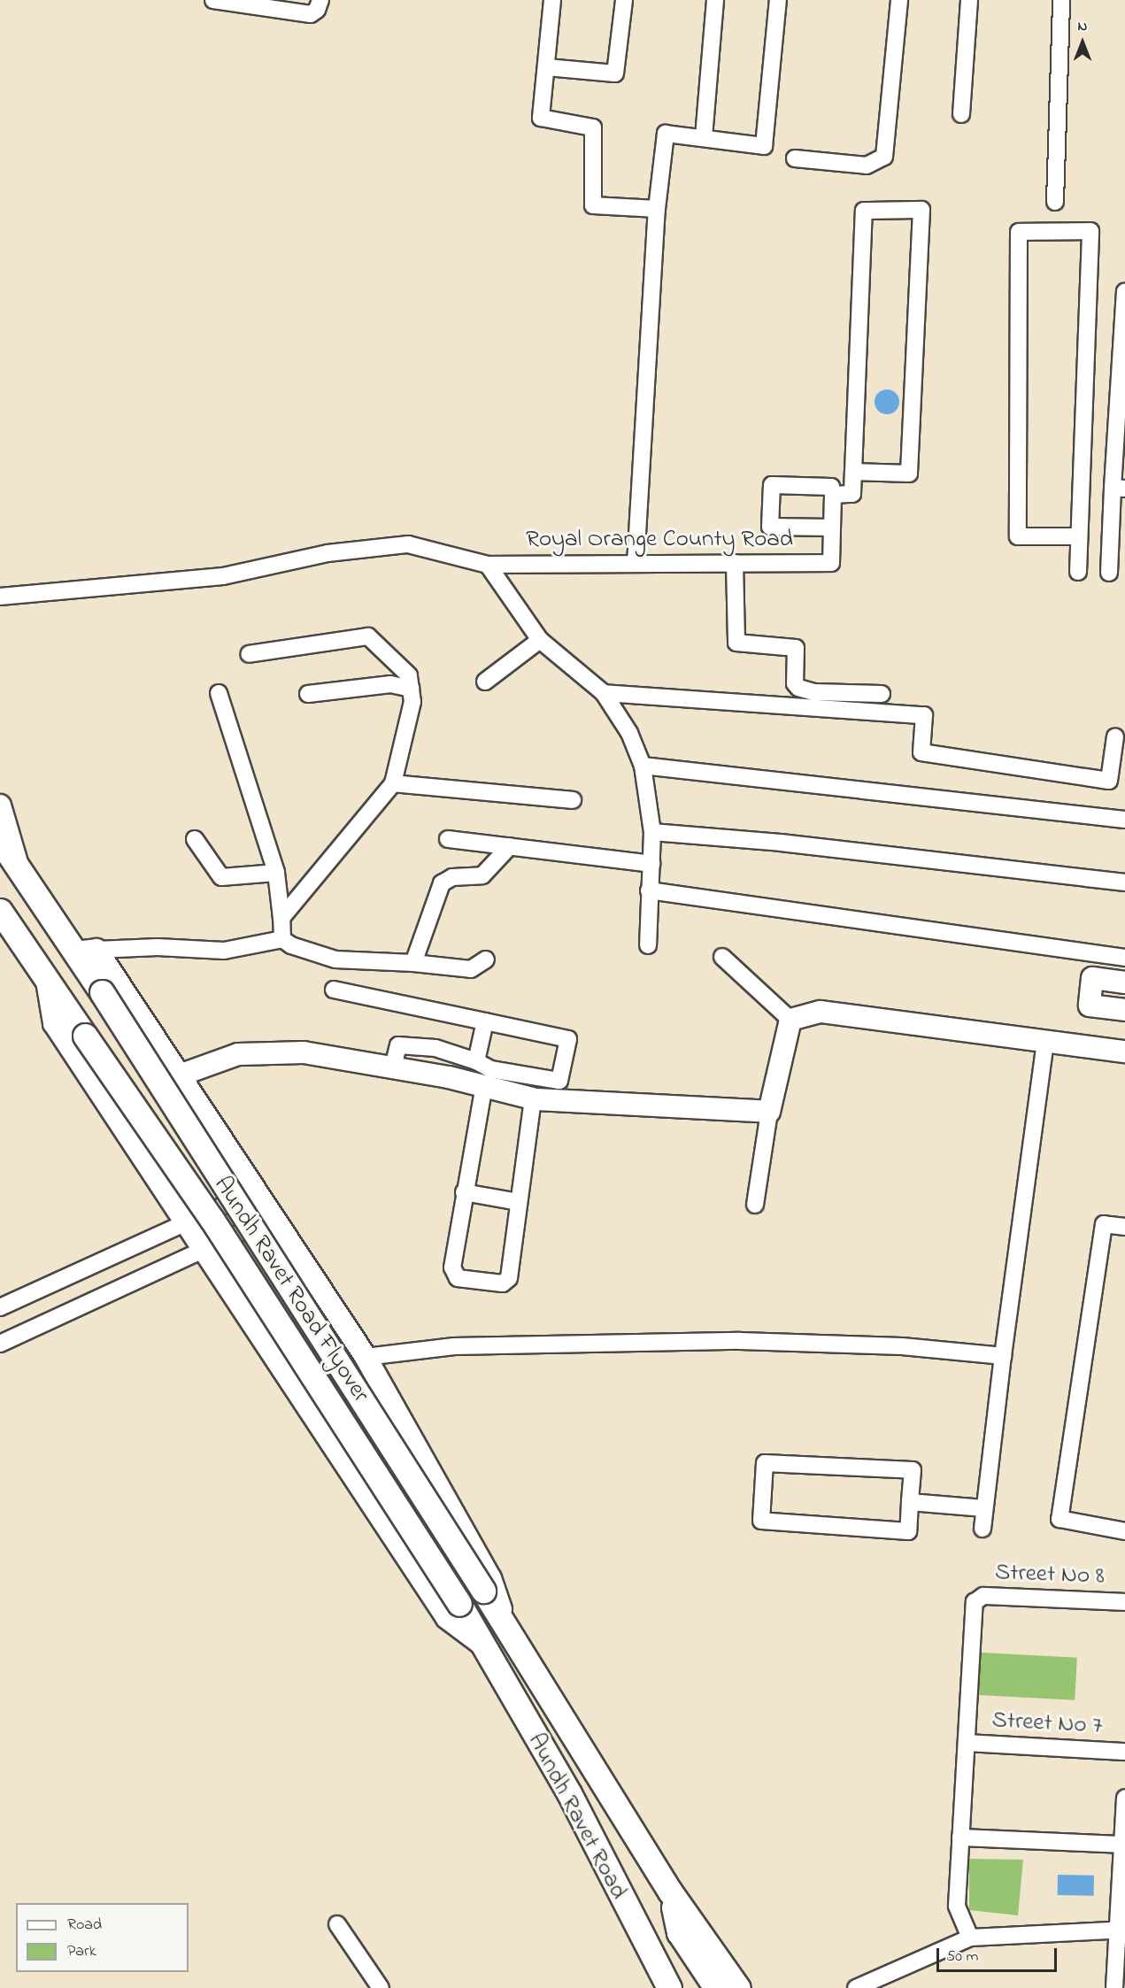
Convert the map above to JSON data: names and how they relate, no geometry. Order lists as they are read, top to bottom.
{
  "streets": {
    "main road": ["Aundh Ravet Road Flyover", "Aundh Ravet Road"],
    "street": ["Royal Orange County Road", "Street No 8", "Street No 7"]
  },
  "crossings": [
    ["Aundh Ravet Road Flyover", "Aundh Ravet Road"],
    ["Street No 8", "Street No 7"]
  ],
  "legend": ["Road", "Park"],
  "scale_bar": "50 m",
  "north": "top"
}
